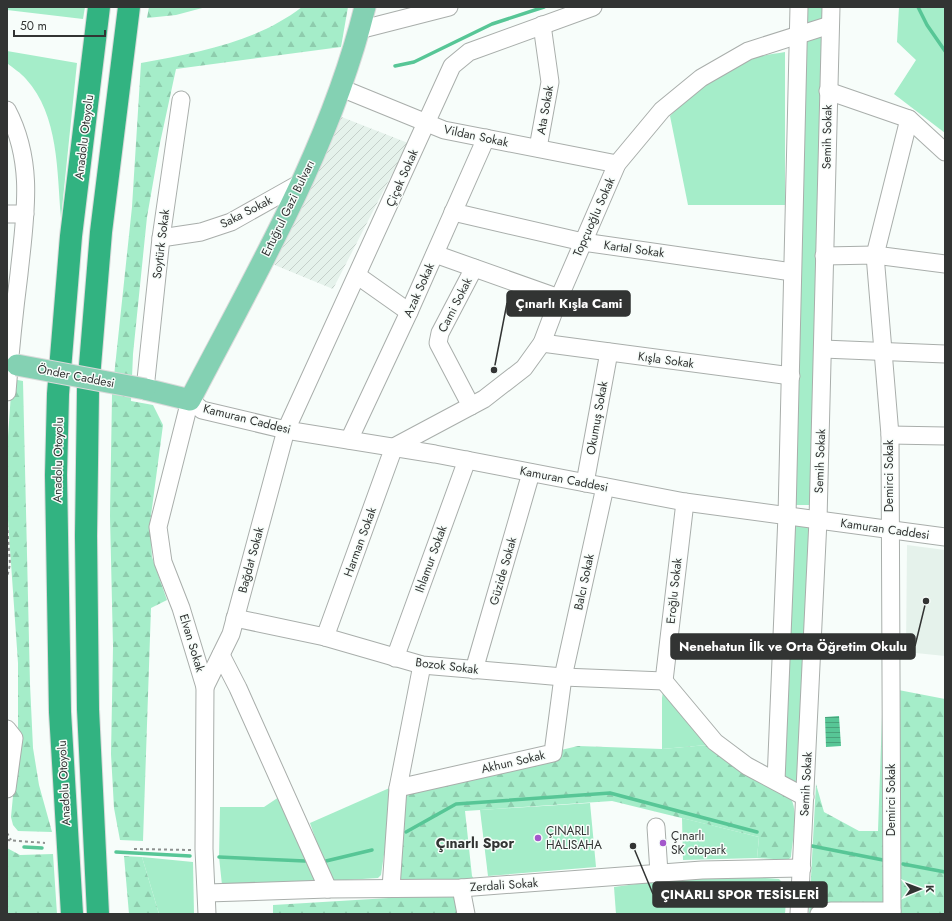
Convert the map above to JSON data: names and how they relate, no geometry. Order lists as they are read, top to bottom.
{
  "streets": {
    "highway": ["Anadolu Otoyolu"],
    "main road": ["Ertuğrul Gazi Bulvarı", "Önder Caddesi"],
    "street": [
      "Ata Sokak",
      "Vildan Sokak",
      "Semih Sokak",
      "Çiçek Sokak",
      "Saka Sokak",
      "Topçuoğlu Sokak",
      "Soytürk Sokak",
      "Kartal Sokak",
      "Azak Sokak",
      "Cami Sokak",
      "Kışla Sokak",
      "Okumuş Sokak",
      "Kamuran Caddesi",
      "Demirci Sokak",
      "Harman Sokak",
      "Ihlamur Sokak",
      "Bağdat Sokak",
      "Güzide Sokak",
      "Balcı Sokak",
      "Eroğlu Sokak",
      "Elvan Sokak",
      "Bozok Sokak",
      "Akhun Sokak",
      "Zerdali Sokak"
    ]
  },
  "crossings": [
    ["Ata Sokak", "Vildan Sokak"],
    ["Ata Sokak", "Çiçek Sokak"],
    ["Vildan Sokak", "Çiçek Sokak"],
    ["Vildan Sokak", "Ertuğrul Gazi Bulvarı"],
    ["Vildan Sokak", "Topçuoğlu Sokak"],
    ["Vildan Sokak", "Azak Sokak"],
    ["Semih Sokak", "Topçuoğlu Sokak"],
    ["Semih Sokak", "Kamuran Caddesi"],
    ["Semih Sokak", "Zerdali Sokak"],
    ["Çiçek Sokak", "Kamuran Caddesi"],
    ["Çiçek Sokak", "Bağdat Sokak"],
    ["Ertuğrul Gazi Bulvarı", "Saka Sokak"],
    ["Ertuğrul Gazi Bulvarı", "Önder Caddesi"],
    ["Ertuğrul Gazi Bulvarı", "Kamuran Caddesi"],
    ["Ertuğrul Gazi Bulvarı", "Elvan Sokak"],
    ["Saka Sokak", "Soytürk Sokak"],
    ["Topçuoğlu Sokak", "Kartal Sokak"],
    ["Topçuoğlu Sokak", "Cami Sokak"],
    ["Topçuoğlu Sokak", "Kışla Sokak"],
    ["Topçuoğlu Sokak", "Kamuran Caddesi"],
    ["Topçuoğlu Sokak", "Harman Sokak"],
    ["Soytürk Sokak", "Önder Caddesi"],
    ["Kartal Sokak", "Azak Sokak"],
    ["Azak Sokak", "Kamuran Caddesi"],
    ["Kışla Sokak", "Okumuş Sokak"],
    ["Önder Caddesi", "Kamuran Caddesi"],
    ["Önder Caddesi", "Elvan Sokak"],
    ["Okumuş Sokak", "Kamuran Caddesi"],
    ["Kamuran Caddesi", "Demirci Sokak"],
    ["Kamuran Caddesi", "Harman Sokak"],
    ["Kamuran Caddesi", "Ihlamur Sokak"],
    ["Kamuran Caddesi", "Bağdat Sokak"],
    ["Kamuran Caddesi", "Güzide Sokak"],
    ["Kamuran Caddesi", "Balcı Sokak"],
    ["Kamuran Caddesi", "Eroğlu Sokak"],
    ["Kamuran Caddesi", "Elvan Sokak"],
    ["Harman Sokak", "Bozok Sokak"],
    ["Ihlamur Sokak", "Bozok Sokak"],
    ["Bağdat Sokak", "Elvan Sokak"],
    ["Bağdat Sokak", "Bozok Sokak"],
    ["Güzide Sokak", "Bozok Sokak"],
    ["Balcı Sokak", "Bozok Sokak"],
    ["Balcı Sokak", "Akhun Sokak"],
    ["Eroğlu Sokak", "Bozok Sokak"],
    ["Elvan Sokak", "Zerdali Sokak"],
    ["Bozok Sokak", "Akhun Sokak"]
  ],
  "districts": ["Çınarlı Spor"],
  "places": [
    "Çınarlı Kışla Cami",
    "Nenehatun İlk ve Orta Öğretim Okulu",
    "ÇINARLI HALISAHA",
    "Çınarlı SK otopark",
    "ÇINARLI SPOR TESİSLERİ"
  ],
  "scale_bar": "50 m",
  "north": "right"
}
